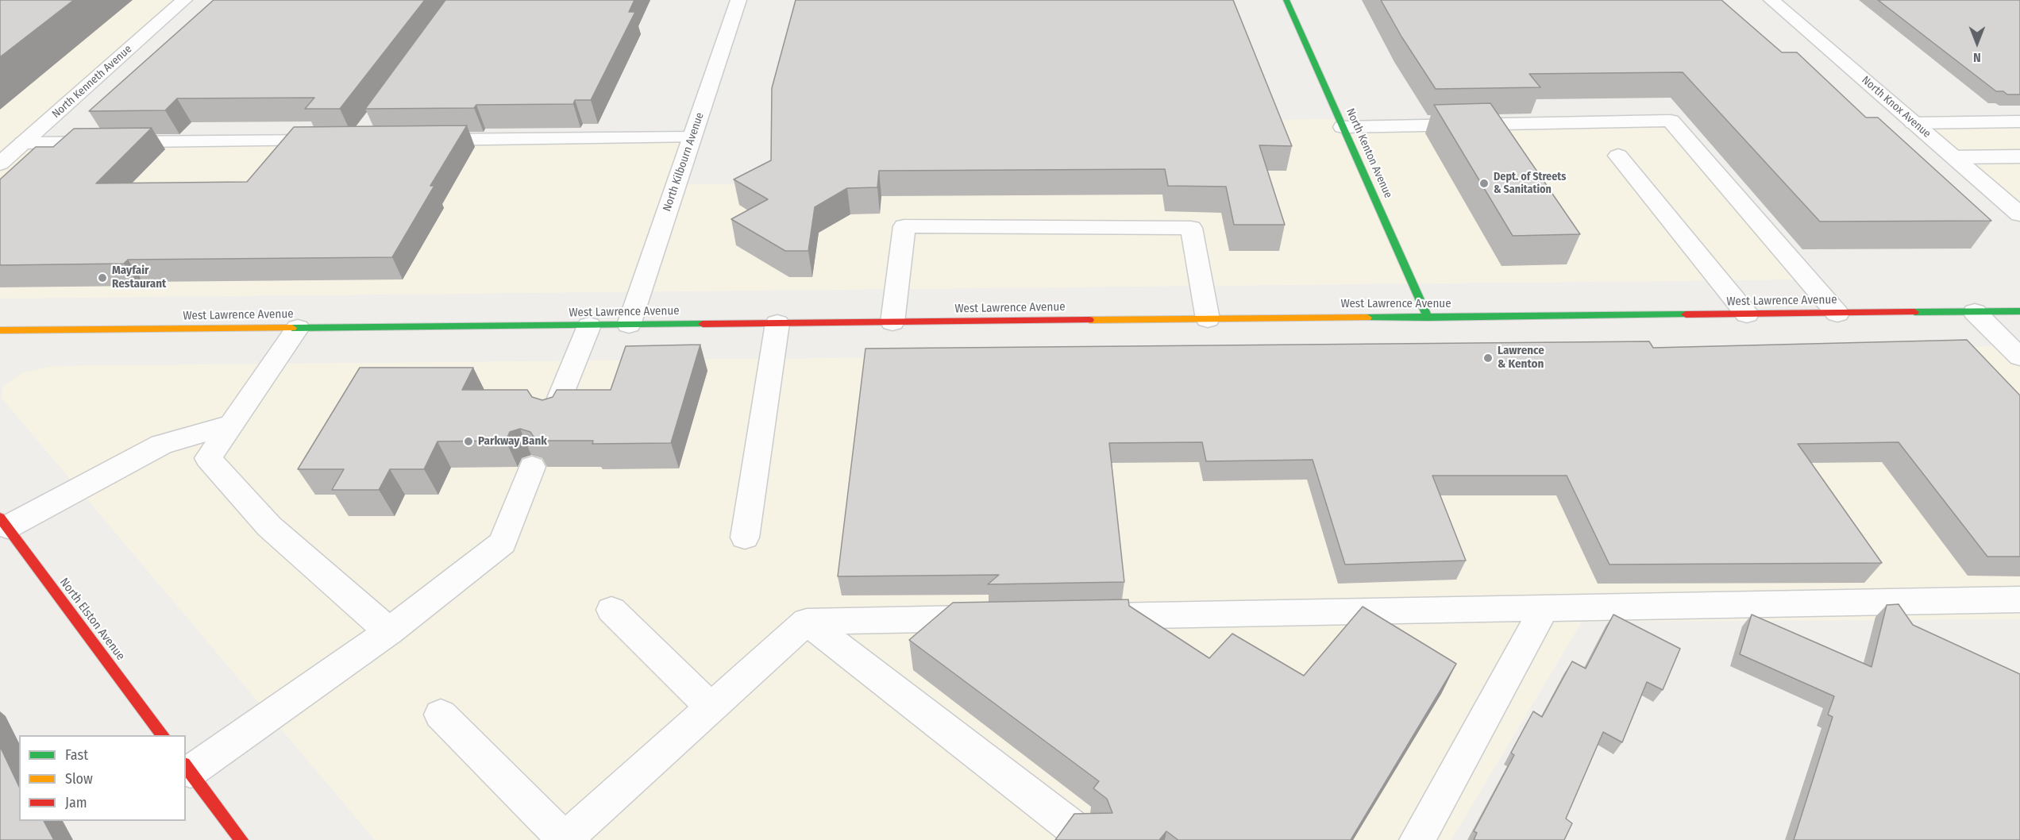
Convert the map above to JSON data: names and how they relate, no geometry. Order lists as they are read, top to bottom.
{
  "streets": {
    "main road": ["North Kenton Avenue", "West Lawrence Avenue", "North Elston Avenue"],
    "street": ["North Kenneth Avenue", "North Knox Avenue", "North Kilbourn Avenue"]
  },
  "crossings": [
    ["North Kenton Avenue", "West Lawrence Avenue"],
    ["North Kilbourn Avenue", "West Lawrence Avenue"]
  ],
  "places": [
    "Dept. of Streets & Sanitation",
    "Mayfair Restaurant",
    "Lawrence & Kenton",
    "Parkway Bank"
  ],
  "legend": ["Fast", "Slow", "Jam"],
  "north": "bottom"
}
